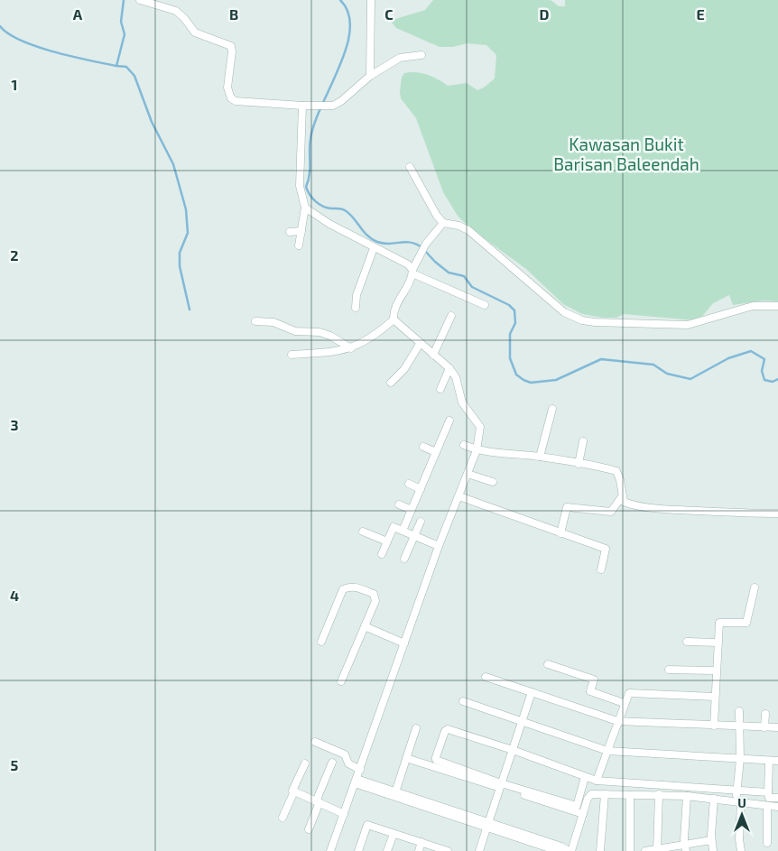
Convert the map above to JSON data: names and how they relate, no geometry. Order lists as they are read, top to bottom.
{
  "parks": ["Kawasan Bukit Barisan Baleendah"],
  "north": "top",
  "grid": {
    "columns": [
      "A",
      "B",
      "C",
      "D",
      "E"
    ],
    "rows": [
      "1",
      "2",
      "3",
      "4",
      "5"
    ]
  }
}
